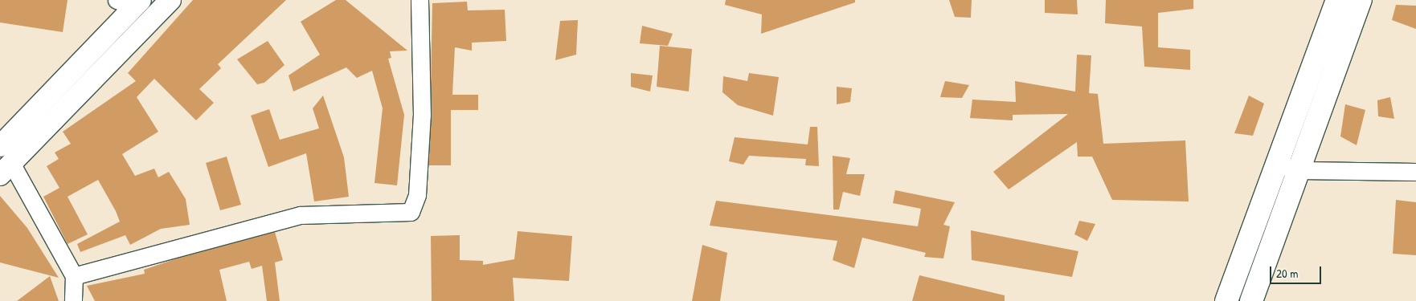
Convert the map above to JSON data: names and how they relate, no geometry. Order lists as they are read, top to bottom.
{
  "scale_bar": "20 m"
}
